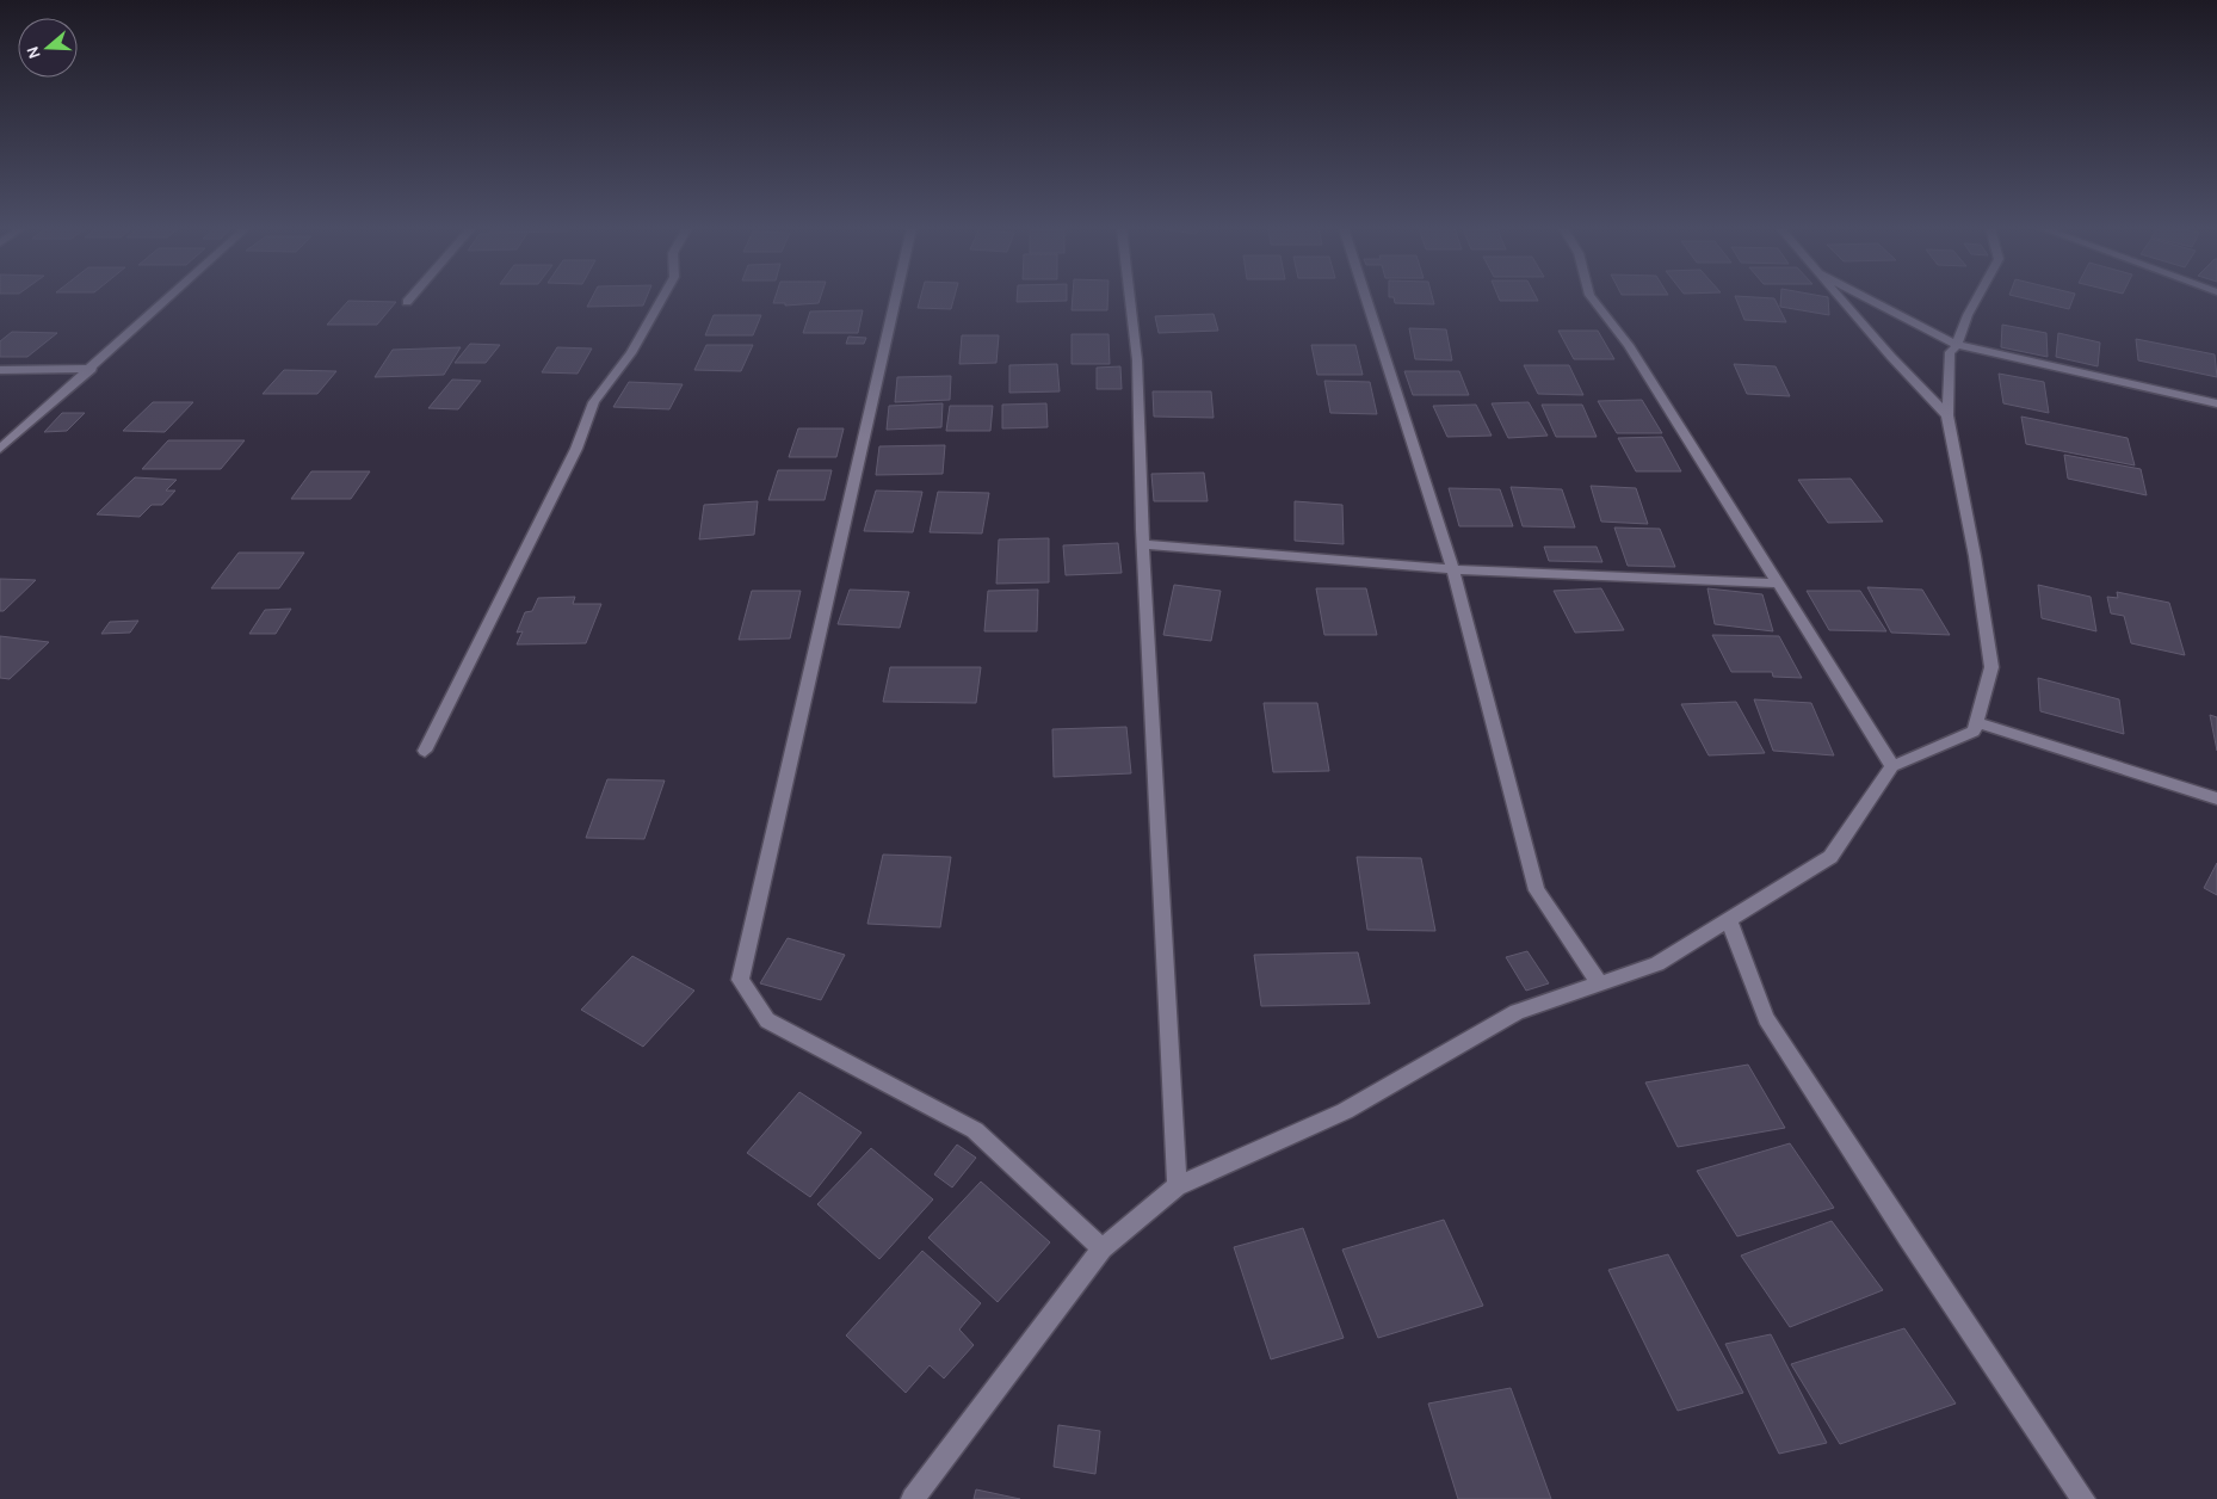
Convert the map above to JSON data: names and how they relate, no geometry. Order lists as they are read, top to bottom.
{
  "north": "left"
}
